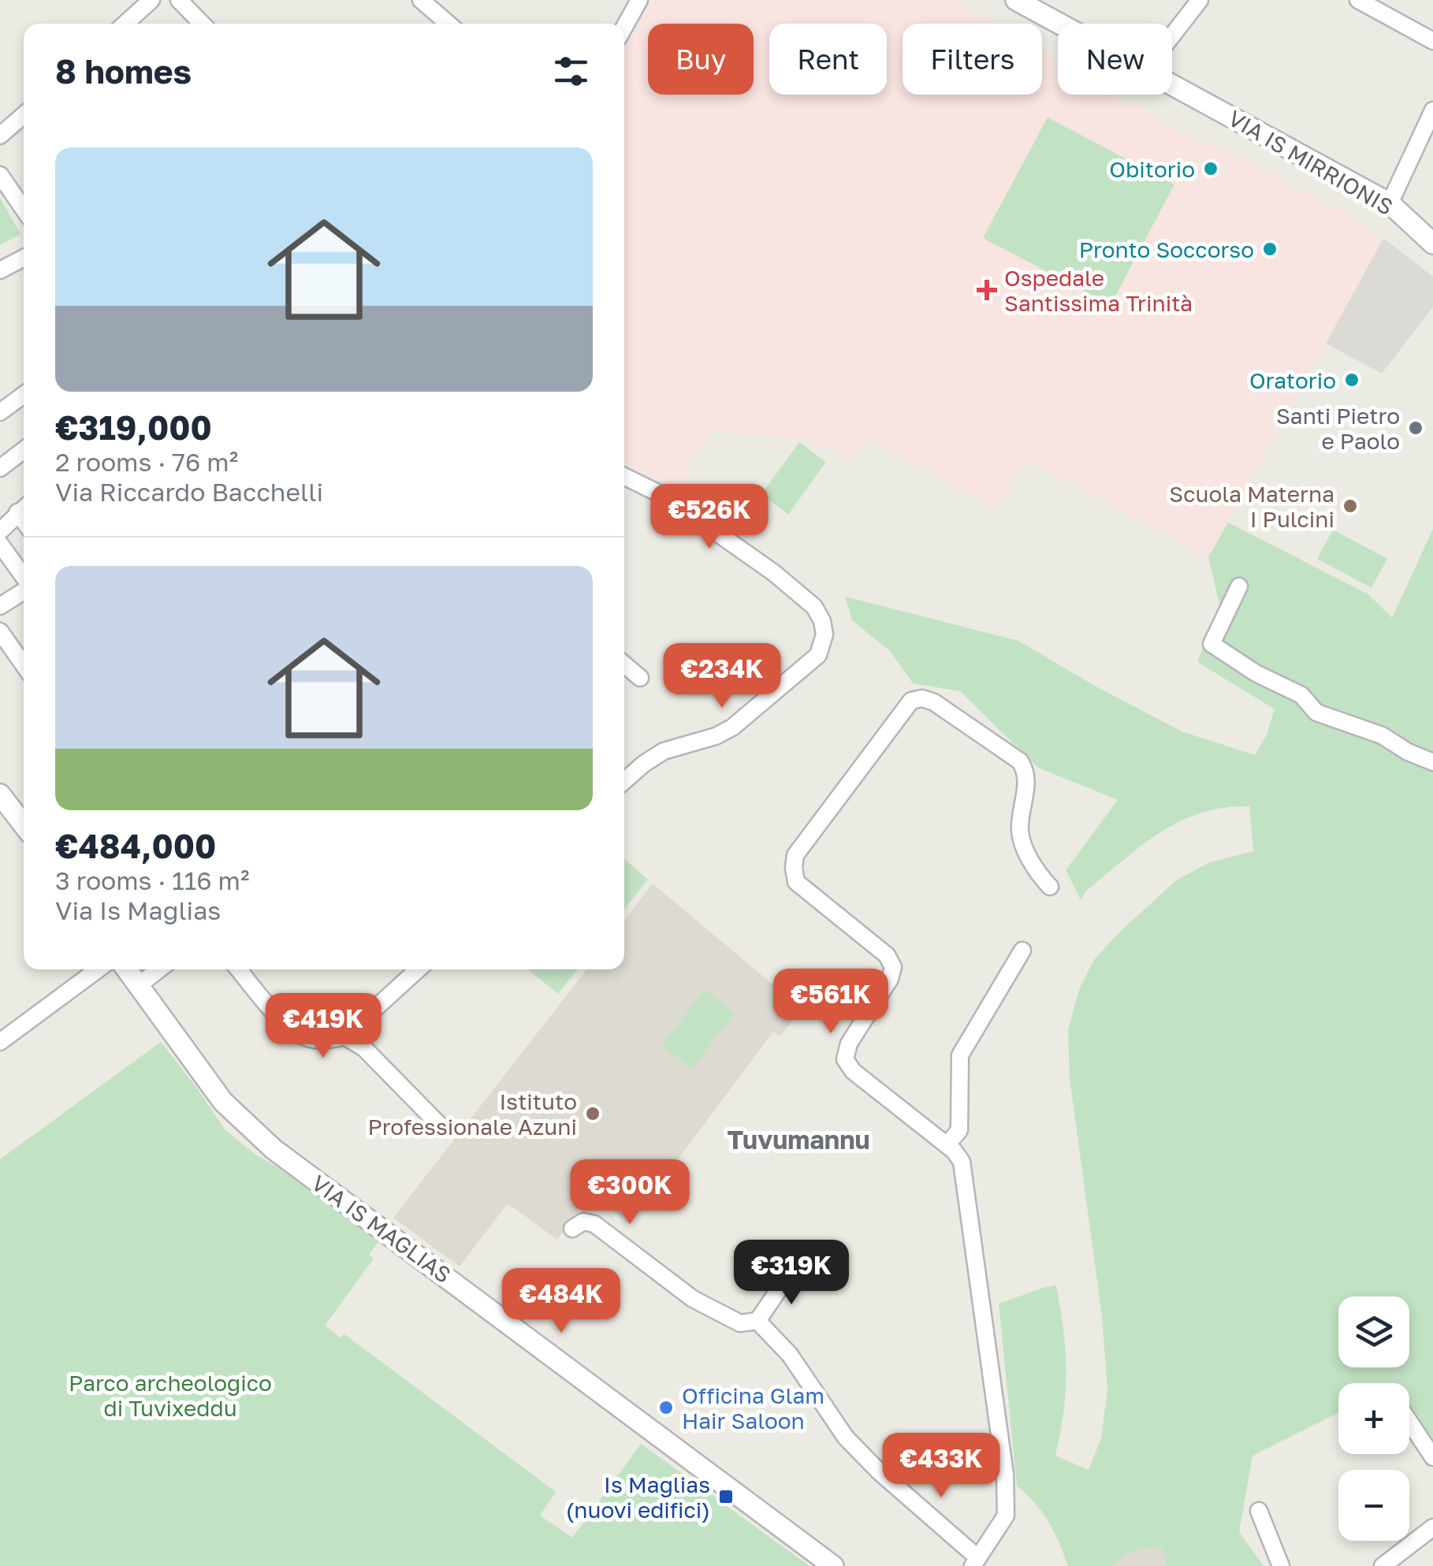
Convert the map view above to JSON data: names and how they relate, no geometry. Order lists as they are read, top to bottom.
{
  "streets": {
    "street": ["VIA IS MIRRIONIS", "VIA IS MAGLIAS"]
  },
  "districts": ["Tuvumannu"],
  "parks": ["Parco archeologico di Tuvixeddu"],
  "places": {
    "other": [
      "Obitorio",
      "Pronto Soccorso",
      "Oratorio",
      "Santi Pietro e Paolo",
      "Scuola Materna I Pulcini",
      "Istituto Professionale Azuni",
      "Officina Glam Hair Saloon"
    ],
    "health": ["Ospedale Santissima Trinità"],
    "transit": ["Is Maglias (nuovi edifici)"]
  },
  "page": {
    "chip": [
      "Buy",
      "Rent",
      "Filters",
      "New"
    ],
    "heading": "8 homes",
    "list": [
      {
        "name": "€319,000",
        "note": "2 rooms · 76 m² · Via Riccardo Bacchelli"
      },
      {
        "name": "€484,000",
        "note": "3 rooms · 116 m² · Via Is Maglias"
      }
    ],
    "price": [
      "€526K",
      "€234K",
      "€561K",
      "€419K",
      "€300K",
      "€319K",
      "€484K",
      "€433K"
    ],
    "map_buttons": ["+", "−"]
  }
}
